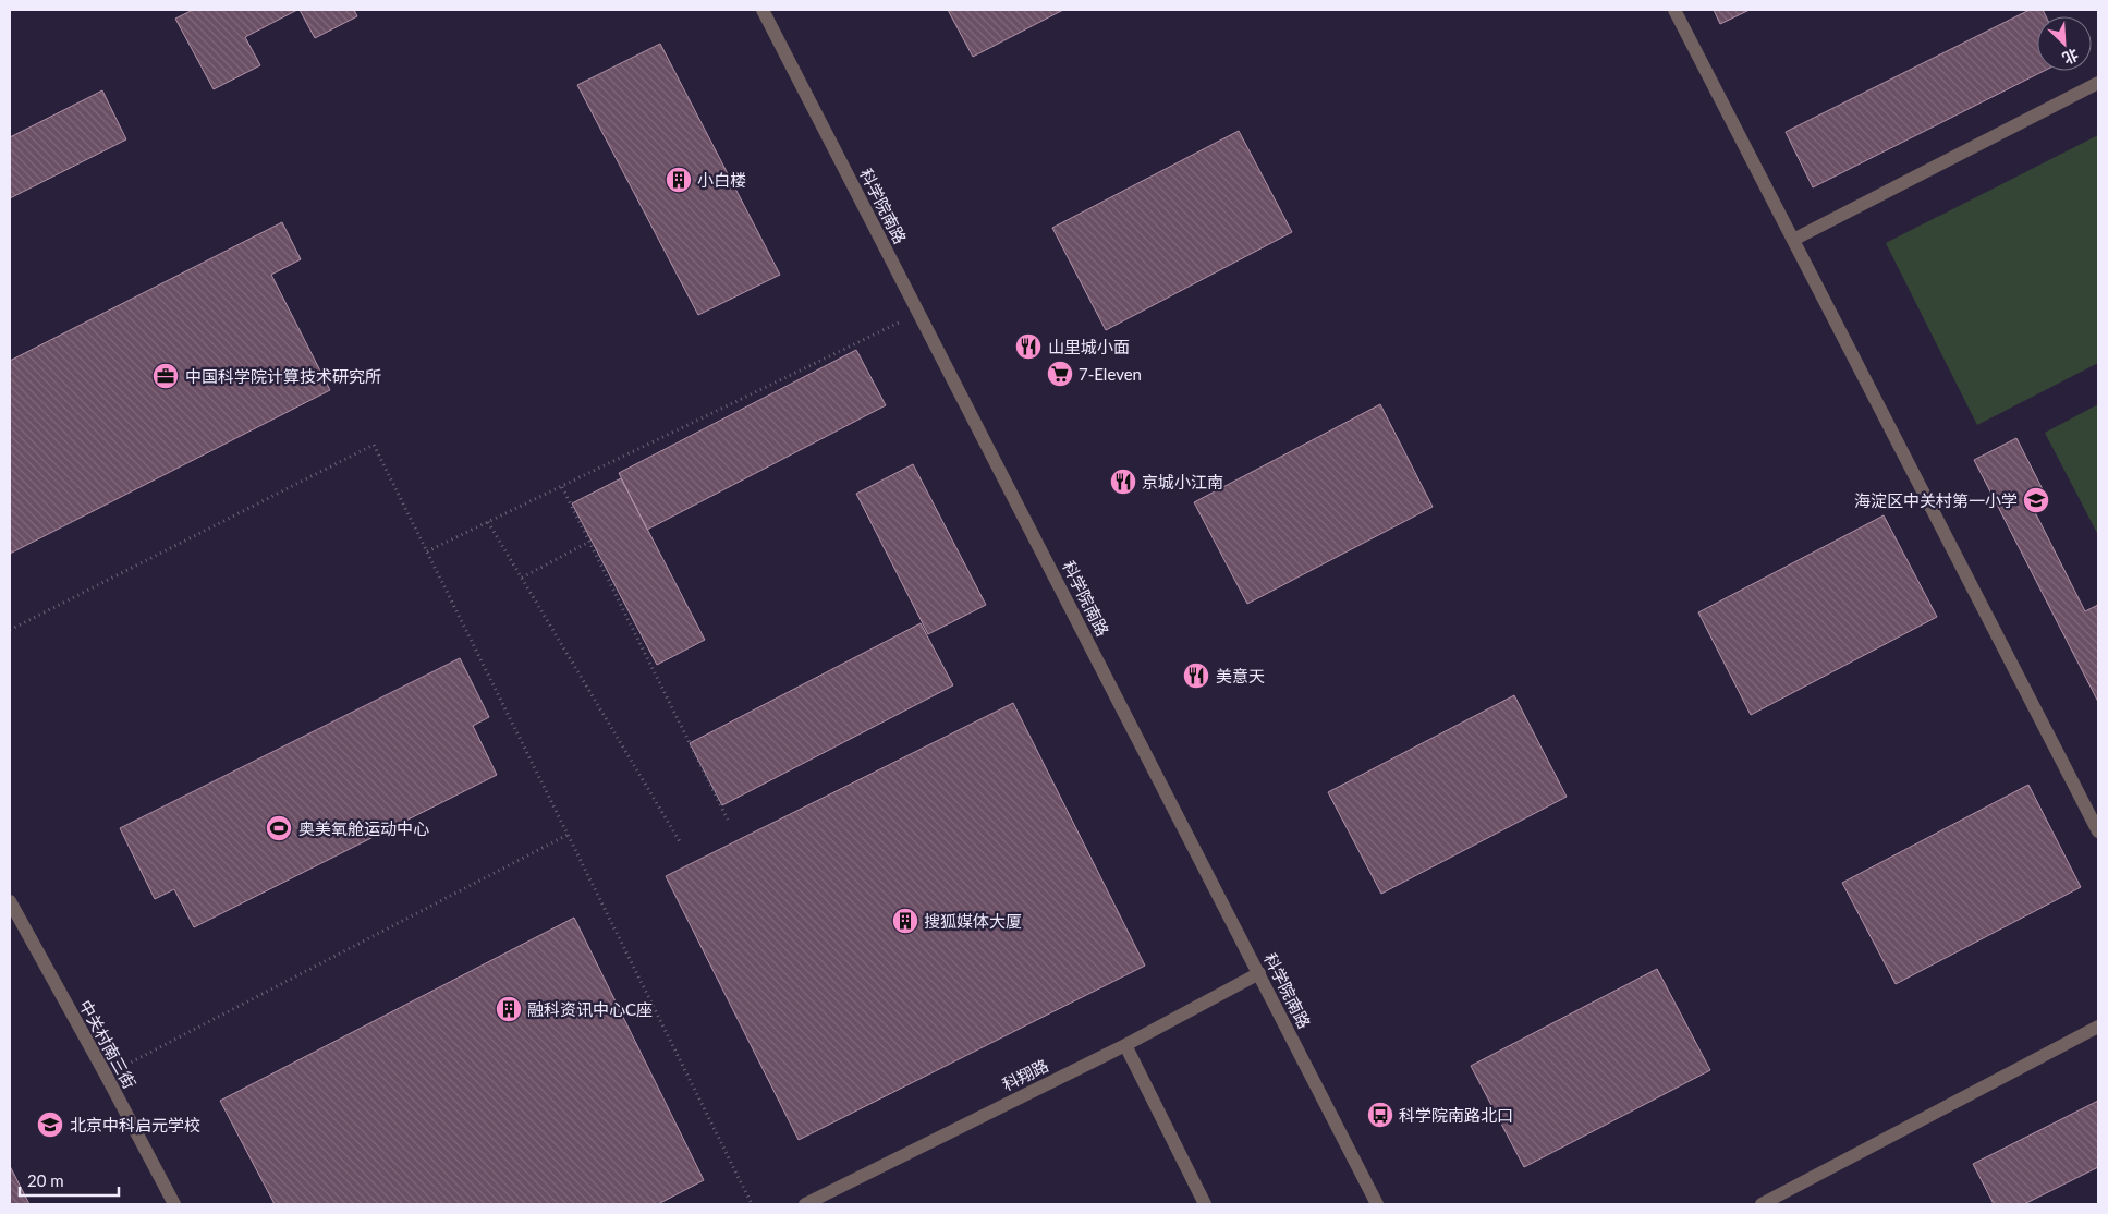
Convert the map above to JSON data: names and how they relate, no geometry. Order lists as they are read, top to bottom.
{
  "streets": {
    "street": ["科学院南路", "中关村南三街", "科翔路"]
  },
  "crossings": [
    ["科学院南路", "科翔路"]
  ],
  "places": {
    "building": ["小白楼", "搜狐媒体大厦", "融科资讯中心C座"],
    "restaurant": ["山里城小面", "京城小江南", "美意天"],
    "supermarket": ["7-Eleven"],
    "office": ["中国科学院计算技术研究所"],
    "school or university": ["海淀区中关村第一小学", "北京中科启元学校"],
    "sports": ["奥美氧舱运动中心"],
    "bus stop": ["科学院南路北口"]
  },
  "scale_bar": "20 m",
  "north": "bottom right"
}
